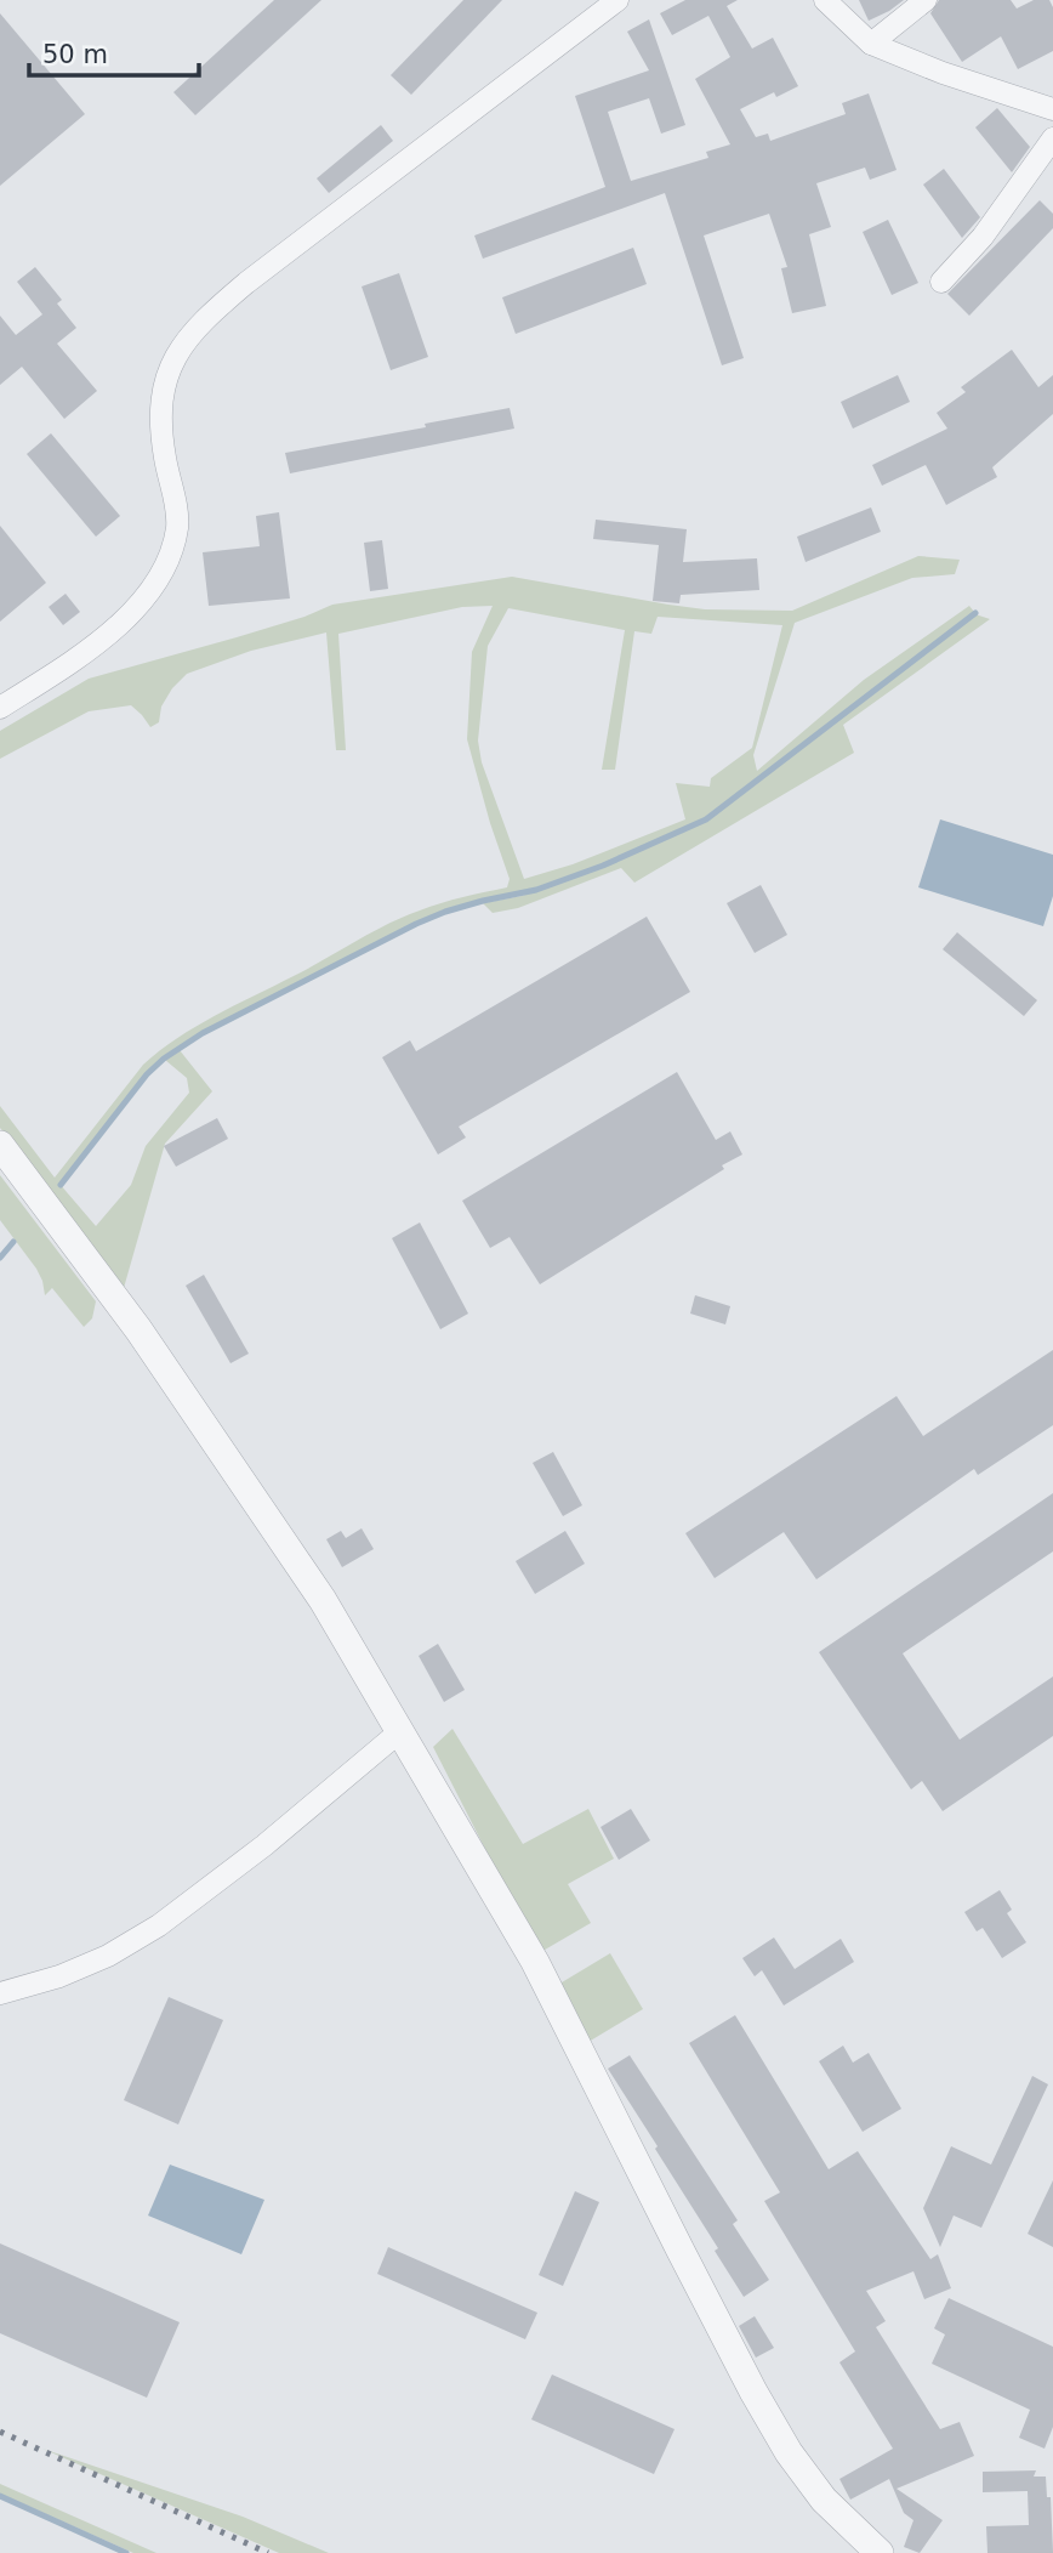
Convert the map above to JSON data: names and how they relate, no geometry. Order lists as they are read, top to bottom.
{
  "scale_bar": "50 m"
}
